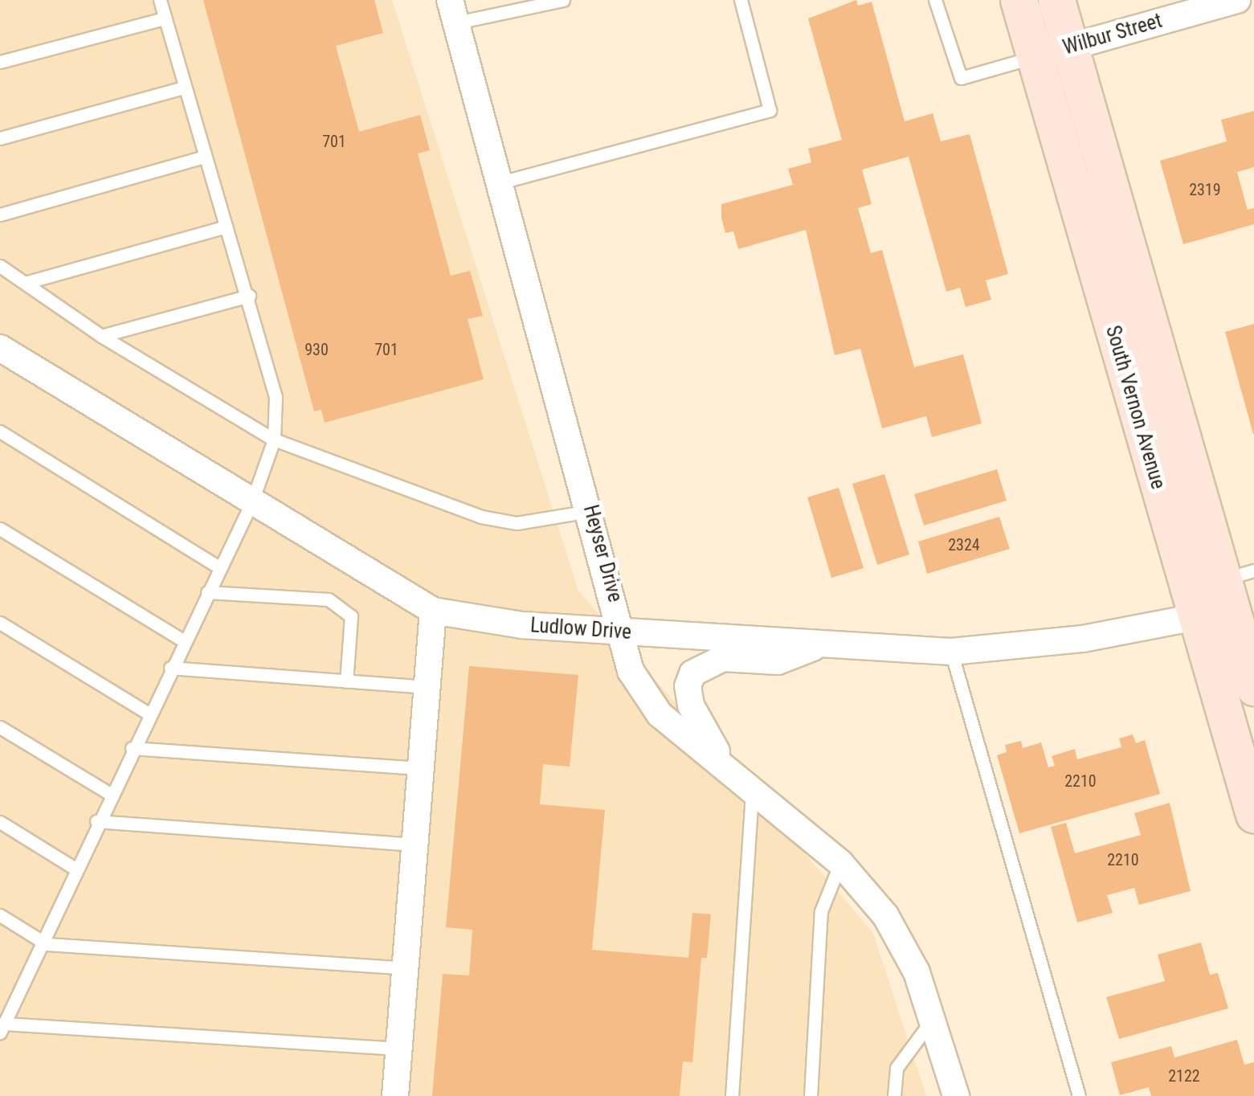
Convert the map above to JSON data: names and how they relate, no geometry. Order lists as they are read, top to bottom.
{
  "streets": {
    "main road": ["South Vernon Avenue"],
    "street": ["Wilbur Street", "Heyser Drive", "Ludlow Drive"]
  },
  "crossings": [
    ["Wilbur Street", "South Vernon Avenue"],
    ["South Vernon Avenue", "Ludlow Drive"],
    ["Heyser Drive", "Ludlow Drive"]
  ],
  "house_numbers": [
    "701",
    "2319",
    "930",
    "701",
    "2324",
    "2210",
    "2210",
    "2122"
  ]
}
